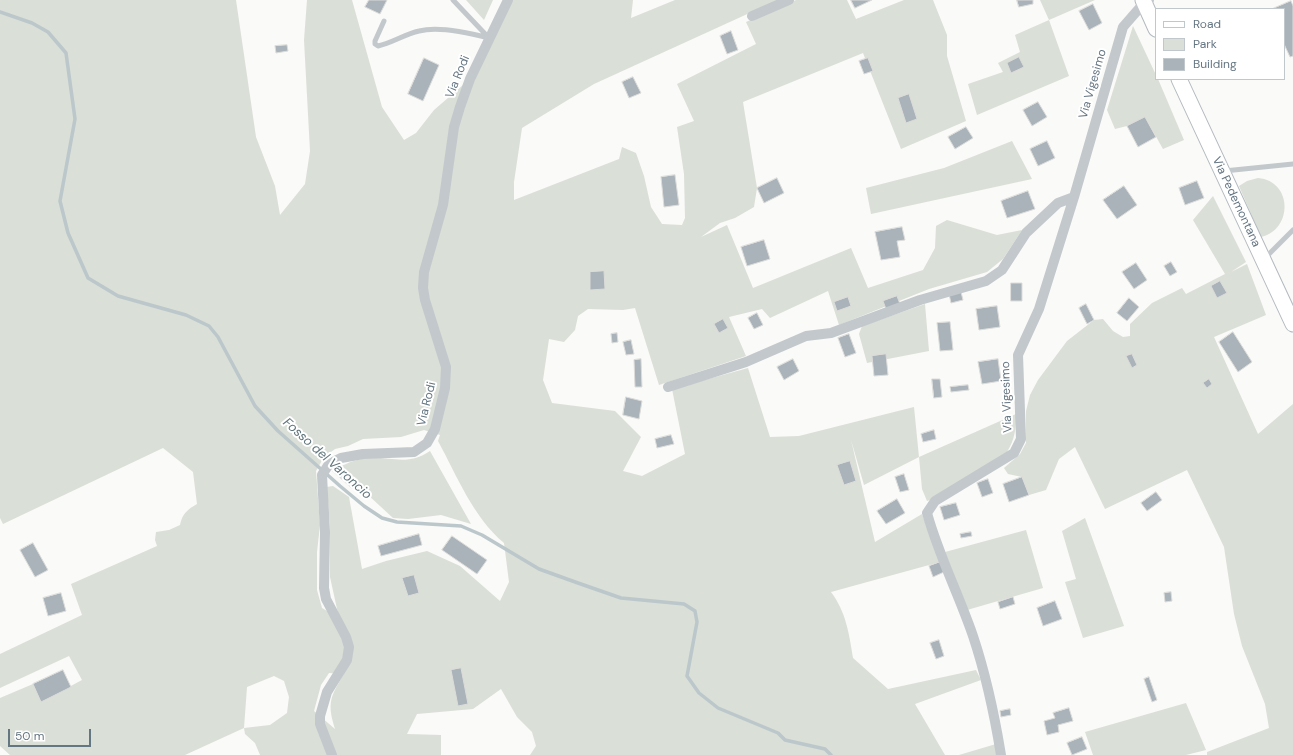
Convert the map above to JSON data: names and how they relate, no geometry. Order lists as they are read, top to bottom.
{
  "streets": {
    "street": ["Via Rodi", "Via Vigesimo", "Via Pedemontana"]
  },
  "water": ["Fosso del Varoncio"],
  "legend": ["Road", "Park", "Building"],
  "scale_bar": "50 m"
}
